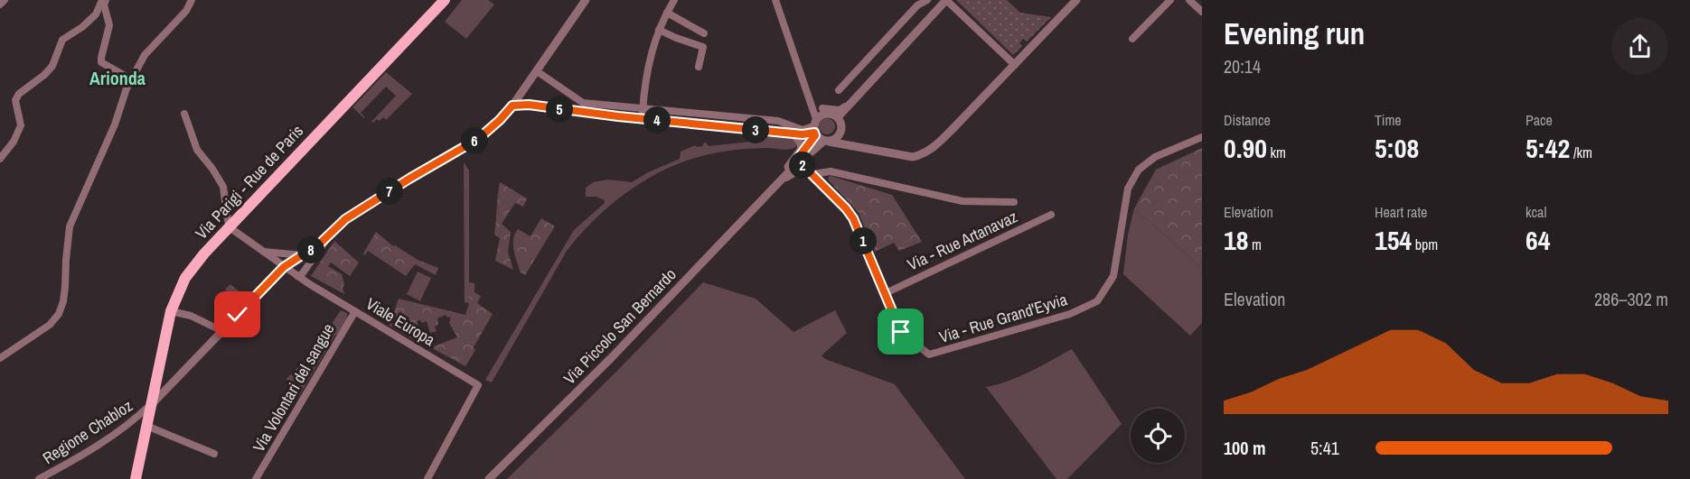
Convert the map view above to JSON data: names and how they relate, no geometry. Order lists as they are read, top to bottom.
{
  "streets": {
    "main road": ["Via Parigi - Rue de Paris"],
    "street": [
      "Via - Rue Artanavaz",
      "Via - Rue Grand'Eyvia",
      "Viale Europa",
      "Via Piccolo San Bernardo",
      "Via Volontari del sangue",
      "Regione Chabloz"
    ]
  },
  "crossings": [
    ["Via Parigi - Rue de Paris", "Viale Europa"],
    ["Via Parigi - Rue de Paris", "Regione Chabloz"],
    ["Via - Rue Artanavaz", "Via - Rue Grand'Eyvia"],
    ["Via - Rue Grand'Eyvia", "Via Piccolo San Bernardo"],
    ["Viale Europa", "Via Volontari del sangue"]
  ],
  "districts": ["Arionda"],
  "page": {
    "heading": ["Evening run", "20:14"],
    "stats": [
      ["Distance", "0.90 km"],
      ["Time", "5:08"],
      ["Pace", "5:42 /km"],
      ["Elevation", "18 m"],
      ["Heart rate", "154 bpm"],
      ["kcal", "64"]
    ],
    "pins": [
      "5",
      "4",
      "3",
      "6",
      "2",
      "7",
      "1",
      "8"
    ],
    "chart": ["Elevation", "286–302 m"],
    "list": [
      {
        "name": "100 m",
        "note": "5:41"
      }
    ]
  }
}
